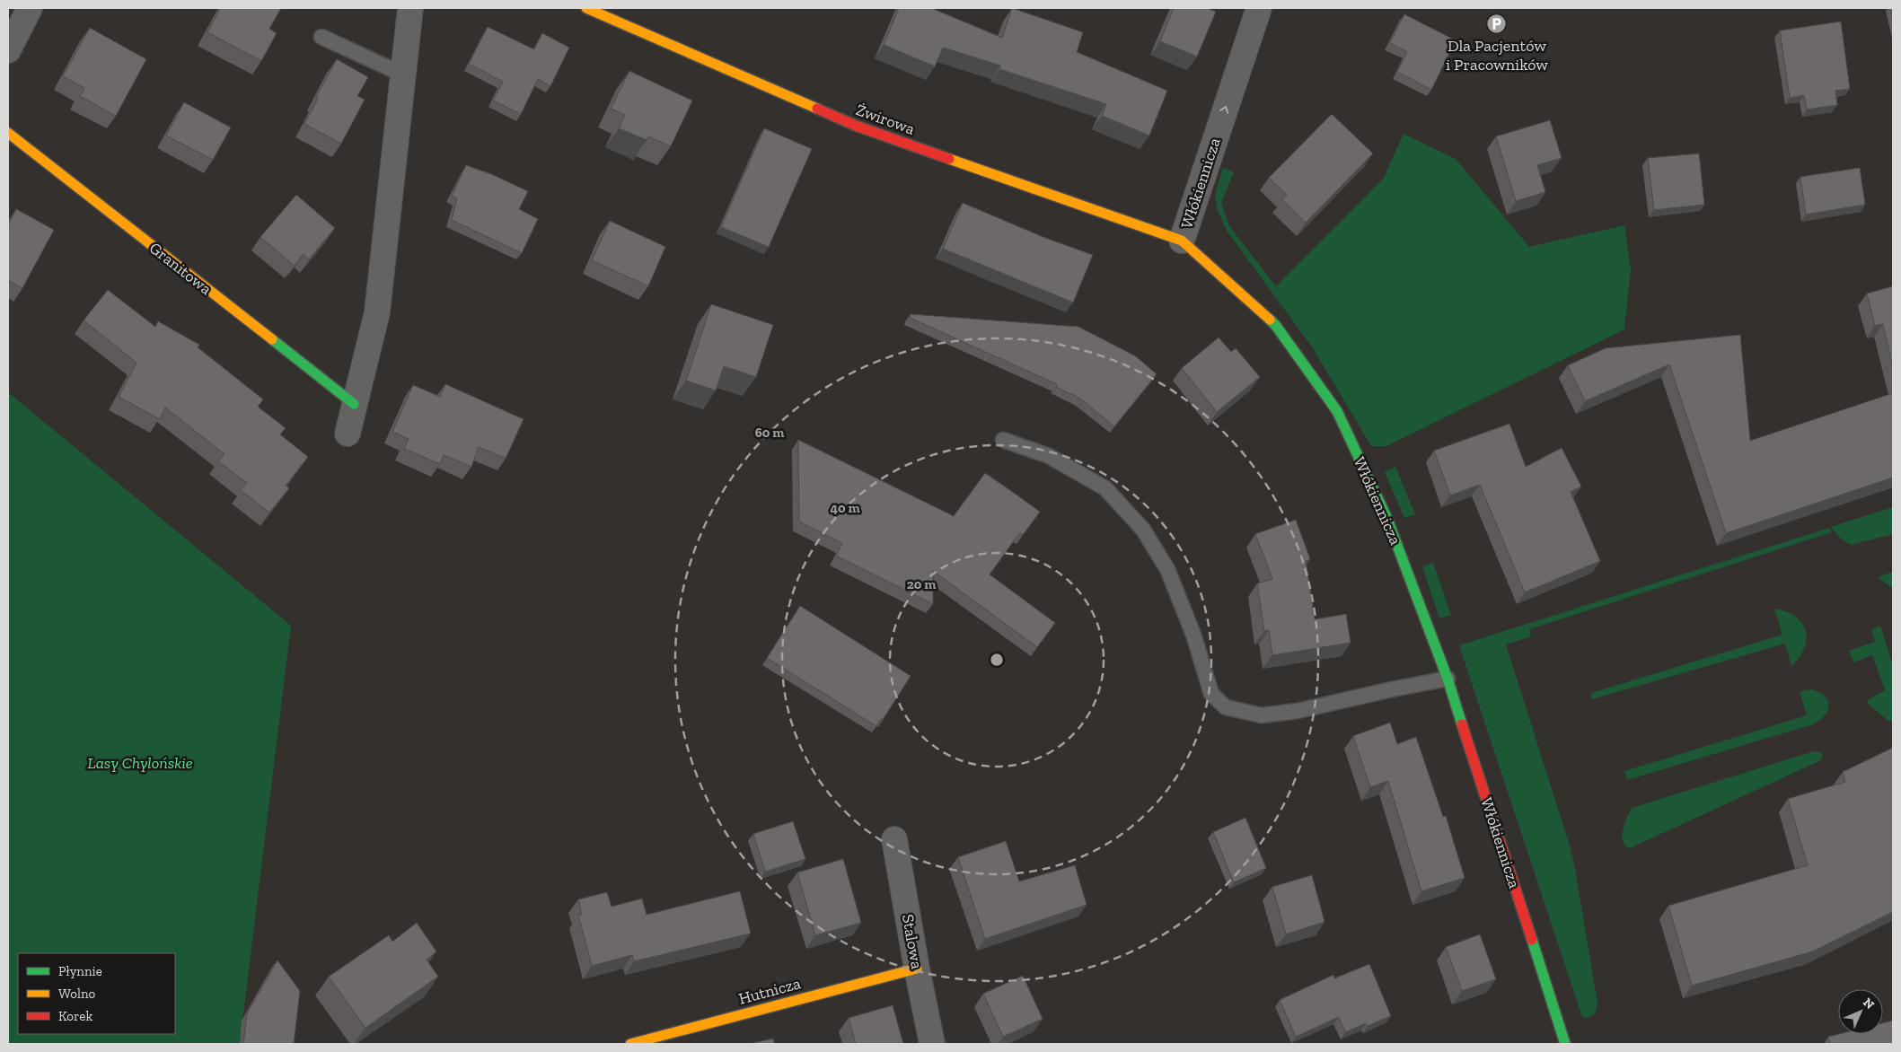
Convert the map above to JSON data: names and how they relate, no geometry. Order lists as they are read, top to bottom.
{
  "streets": {
    "street": [
      "Żwirowa",
      "Włókiennicza",
      "Granitowa",
      "Stalowa",
      "Hutnicza"
    ]
  },
  "crossings": [
    ["Żwirowa", "Włókiennicza"],
    ["Stalowa", "Hutnicza"]
  ],
  "parks": ["Lasy Chylońskie"],
  "places": {
    "parking": ["Dla Pacjentów i Pracowników"]
  },
  "legend": ["Płynnie", "Wolno", "Korek"],
  "north": "top right",
  "rings": ["60 m", "40 m", "20 m"]
}
